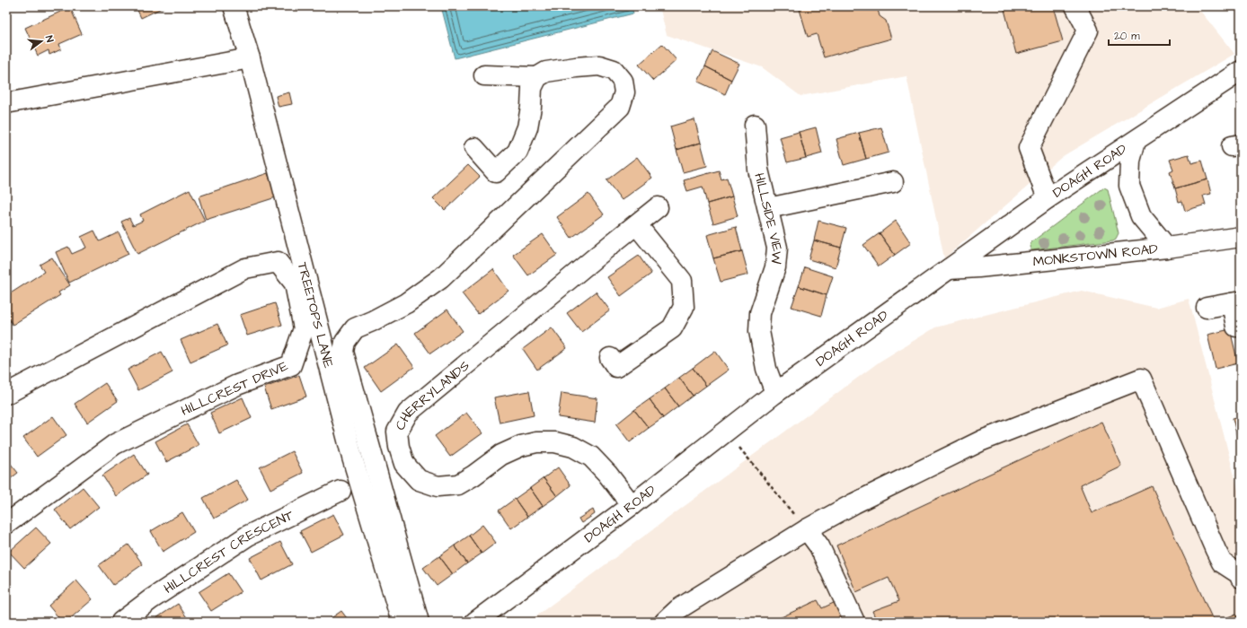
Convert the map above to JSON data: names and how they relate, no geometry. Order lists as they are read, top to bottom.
{
  "streets": {
    "street": [
      "DOAGH ROAD",
      "HILLSIDE VIEW",
      "MONKSTOWN ROAD",
      "TREETOPS LANE",
      "HILLCREST DRIVE",
      "CHERRYLANDS",
      "HILLCREST CRESCENT"
    ]
  },
  "crossings": [
    ["DOAGH ROAD", "HILLSIDE VIEW"],
    ["DOAGH ROAD", "MONKSTOWN ROAD"],
    ["DOAGH ROAD", "CHERRYLANDS"]
  ],
  "scale_bar": "20 m",
  "north": "right"
}
